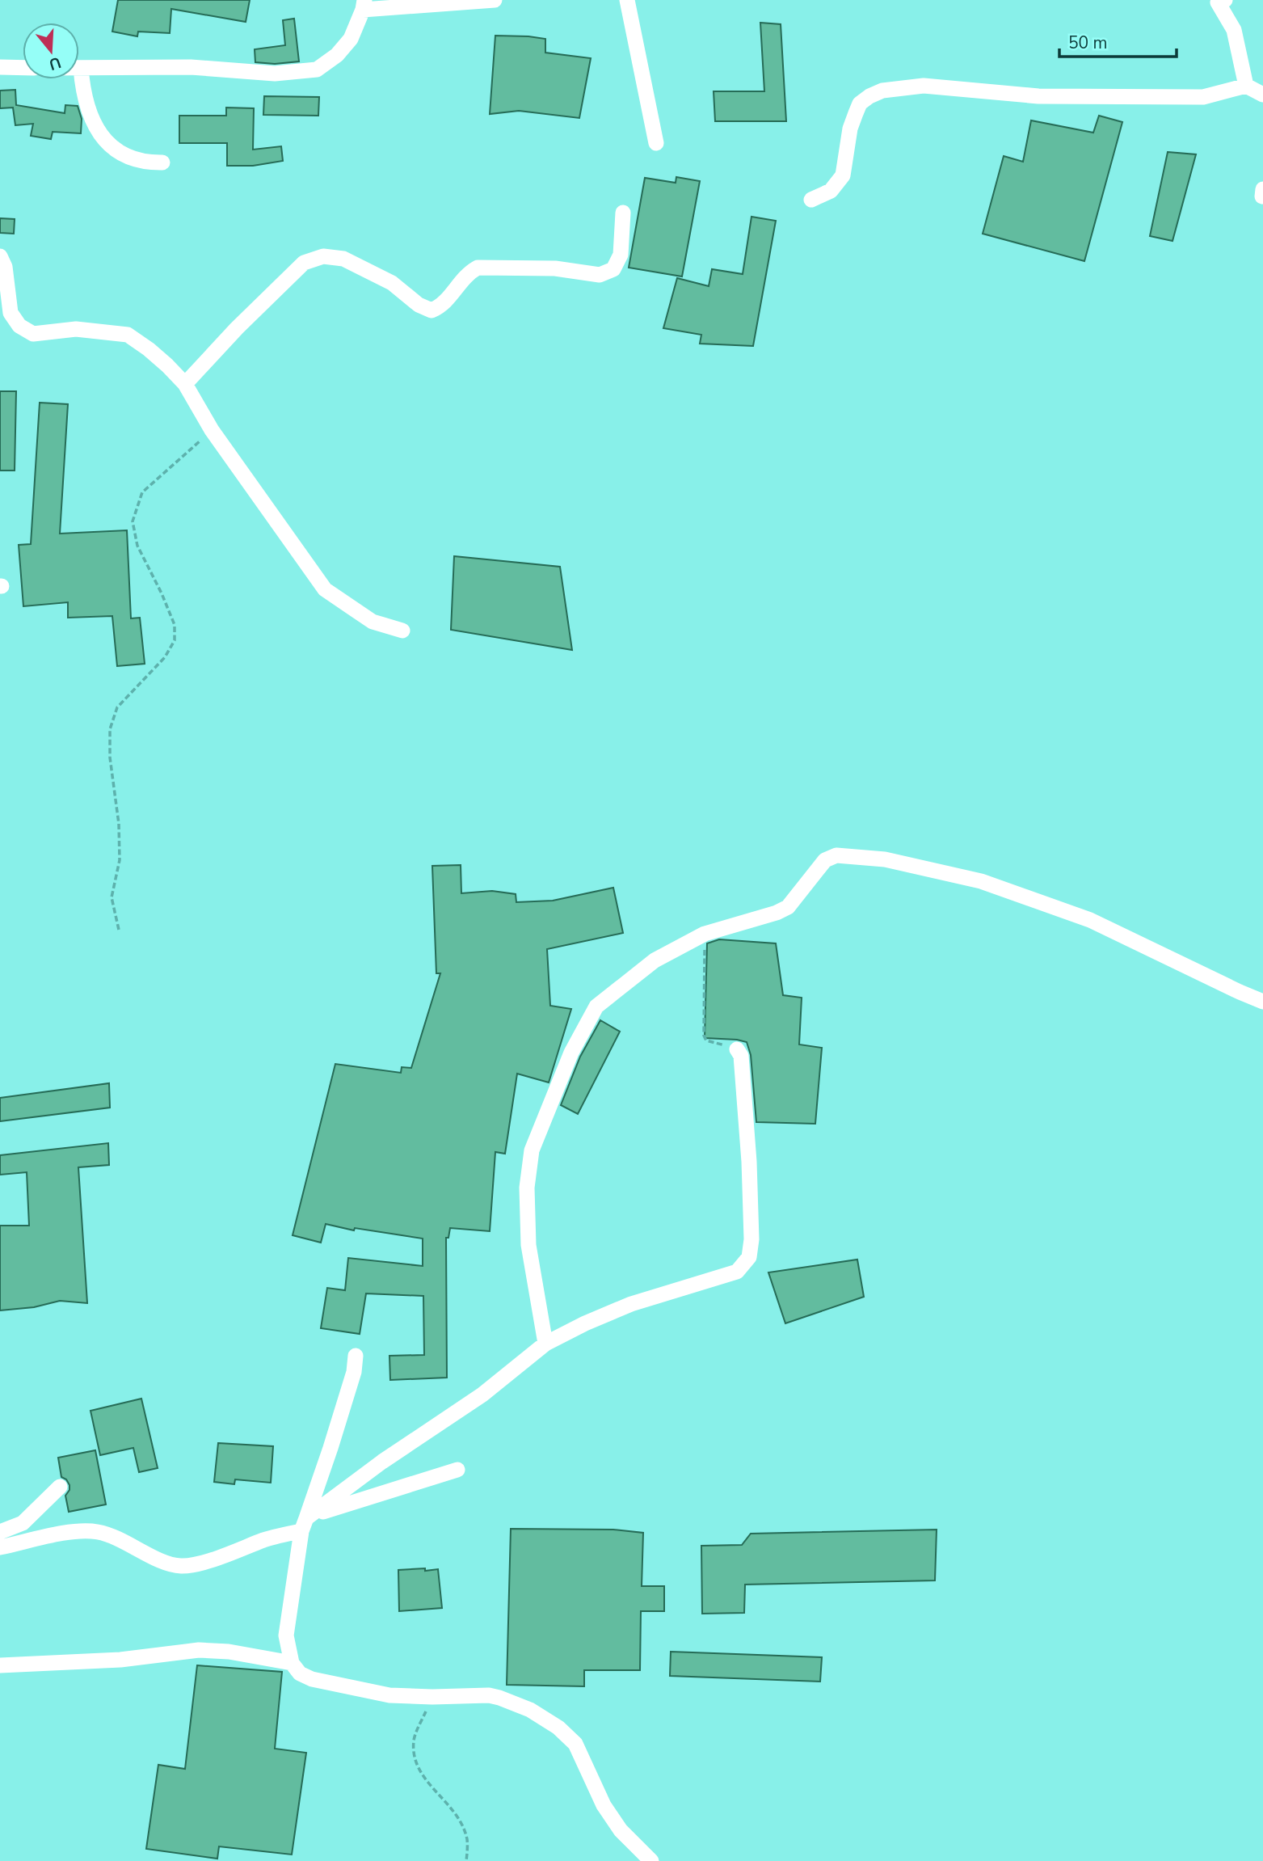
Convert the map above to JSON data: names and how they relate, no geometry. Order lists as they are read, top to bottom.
{
  "scale_bar": "50 m",
  "north": "bottom"
}
